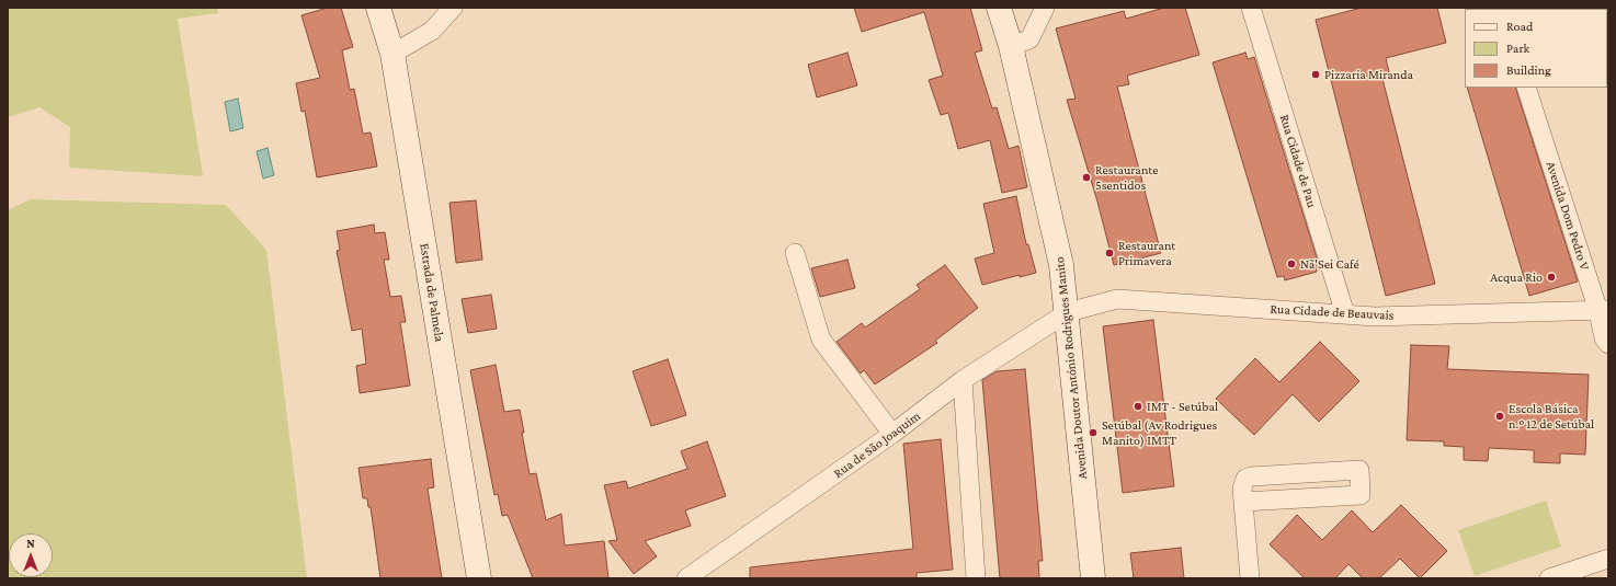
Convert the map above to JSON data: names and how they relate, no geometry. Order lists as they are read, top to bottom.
{
  "streets": {
    "street": [
      "Rua Cidade de Pau",
      "Avenida Dom Pedro V",
      "Estrada de Palmela",
      "Rua Cidade de Beauvais",
      "Avenida Doutor António Rodrigues Manito",
      "Rua de São Joaquim"
    ]
  },
  "crossings": [
    ["Rua Cidade de Pau", "Rua Cidade de Beauvais"],
    ["Avenida Dom Pedro V", "Rua Cidade de Beauvais"],
    ["Rua Cidade de Beauvais", "Avenida Doutor António Rodrigues Manito"],
    ["Rua Cidade de Beauvais", "Rua de São Joaquim"],
    ["Avenida Doutor António Rodrigues Manito", "Rua de São Joaquim"]
  ],
  "places": [
    "Pizzaria Miranda",
    "Restaurante 5sentidos",
    "Restaurant Primavera",
    "Nã'Sei Café",
    "Acqua Rio",
    "IMT - Setúbal",
    "Escola Básica n.º 12 de Setúbal",
    "Setúbal (Av Rodrigues Manito) IMTT"
  ],
  "legend": ["Road", "Park", "Building"],
  "north": "top"
}
